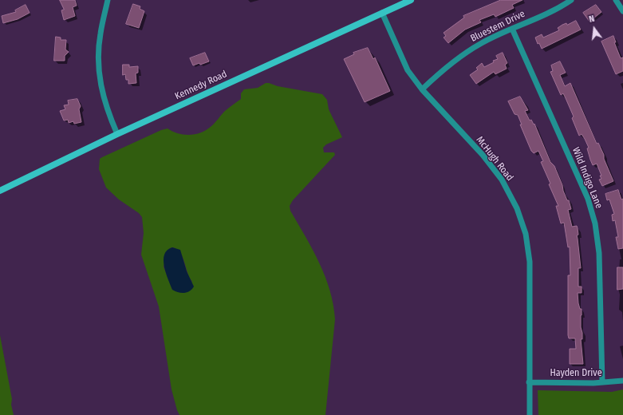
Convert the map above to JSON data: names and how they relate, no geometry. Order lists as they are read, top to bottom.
{
  "streets": {
    "main road": ["Kennedy Road"],
    "street": [
      "Bluestem Drive",
      "McHugh Road",
      "Wild Indigo Lane",
      "Hayden Drive"
    ]
  },
  "crossings": [
    ["Bluestem Drive", "McHugh Road"],
    ["Bluestem Drive", "Wild Indigo Lane"],
    ["Kennedy Road", "McHugh Road"],
    ["McHugh Road", "Hayden Drive"],
    ["Wild Indigo Lane", "Hayden Drive"]
  ],
  "north": "top"
}
